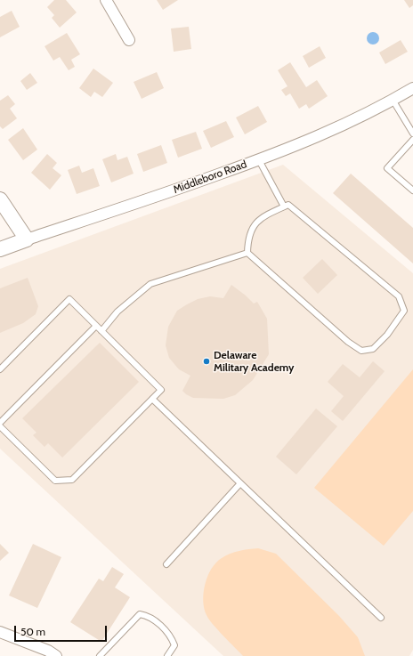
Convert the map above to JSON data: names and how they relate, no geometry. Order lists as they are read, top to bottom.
{
  "streets": {
    "street": ["Middleboro Road"]
  },
  "places": ["Delaware Military Academy"],
  "scale_bar": "50 m"
}
